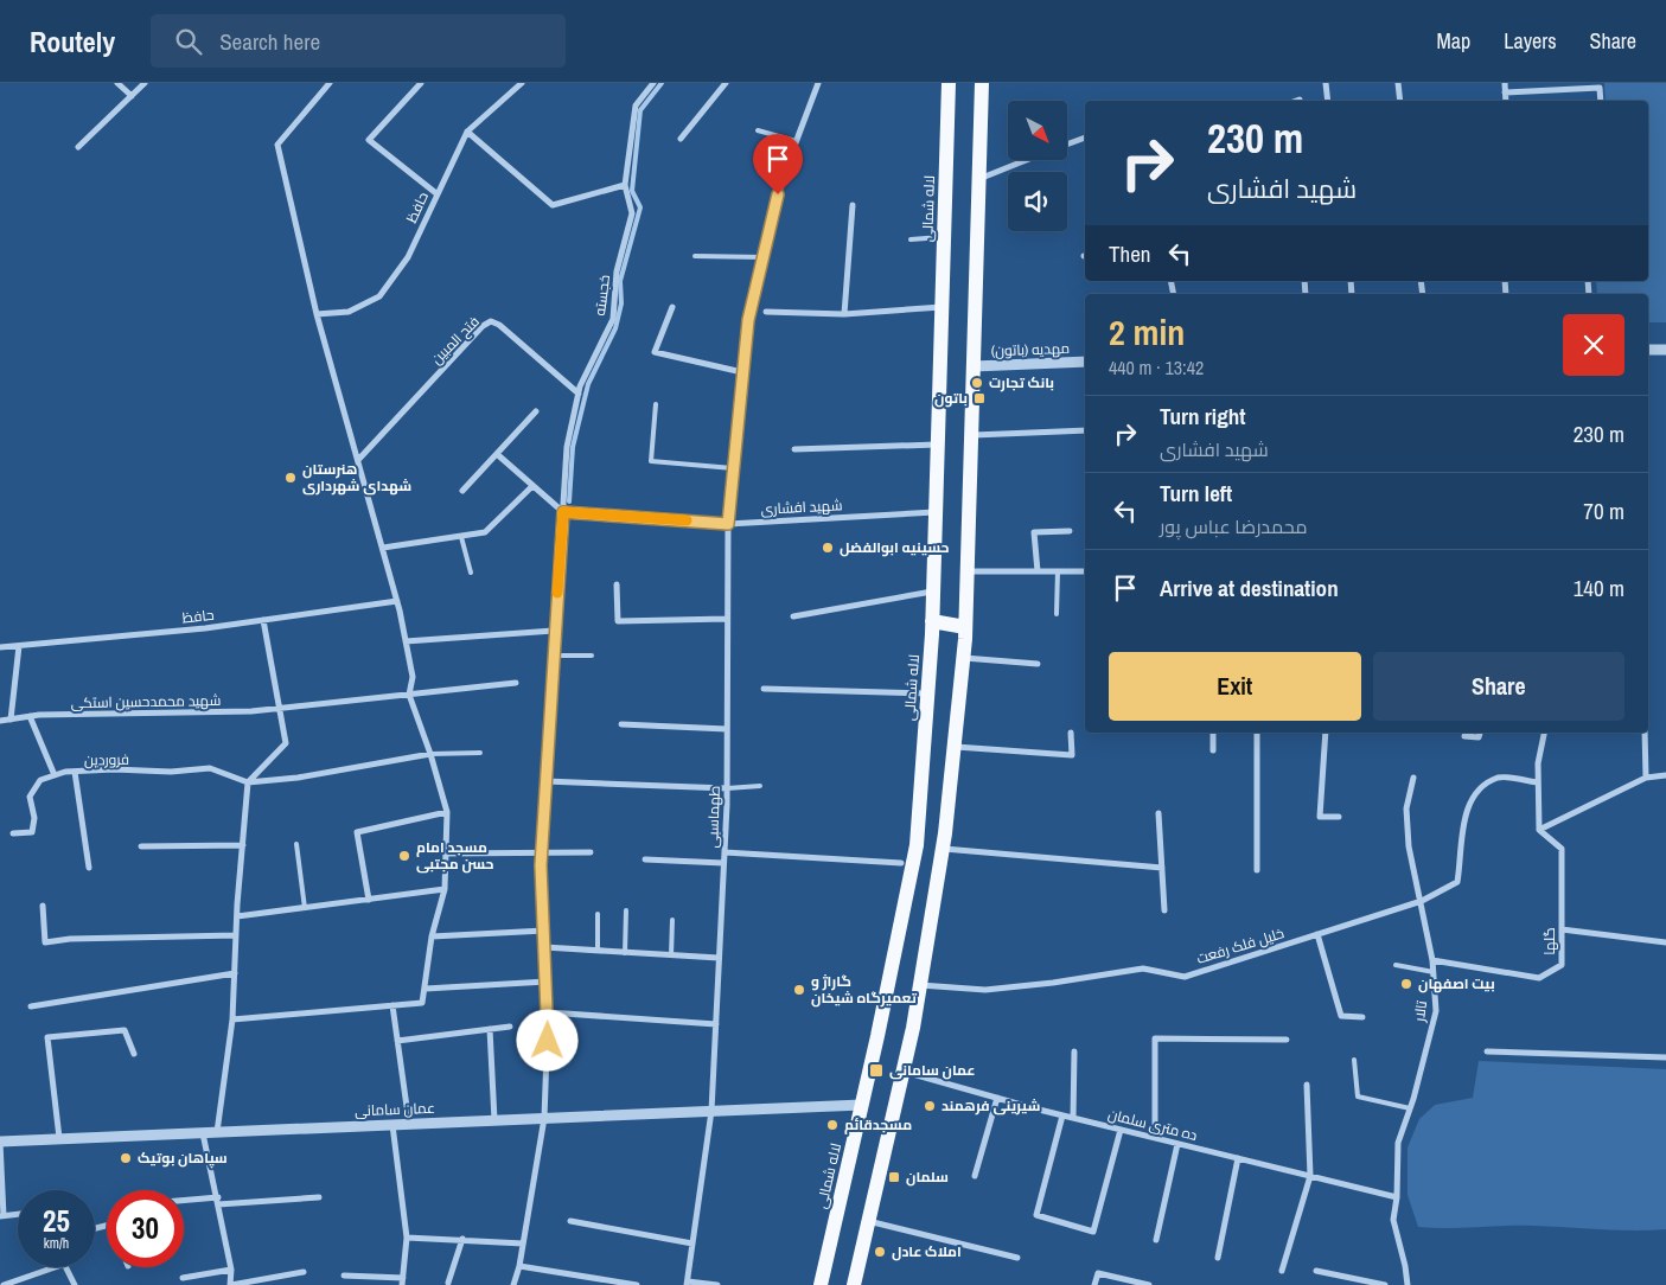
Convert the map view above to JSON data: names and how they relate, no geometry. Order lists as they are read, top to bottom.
{
  "streets": {
    "main road": ["لاله شمالی"],
    "street": [
      "حافظ",
      "خجسته",
      "فتح المبین",
      "مهدیه (باتون)",
      "شهید افشاری",
      "شهید محمدحسین استکی",
      "فروردین",
      "طهماسبی",
      "گلها",
      "خلیل فلک رفعت",
      "تالار",
      "عمان سامانی",
      "ده متری سلمان"
    ]
  },
  "crossings": [
    ["لاله شمالی", "شهید افشاری"],
    ["لاله شمالی", "عمان سامانی"],
    ["خجسته", "فتح المبین"],
    ["خجسته", "شهید افشاری"],
    ["خجسته", "عمان سامانی"],
    ["شهید افشاری", "طهماسبی"],
    ["طهماسبی", "عمان سامانی"],
    ["گلها", "تالار"],
    ["خلیل فلک رفعت", "تالار"],
    ["تالار", "ده متری سلمان"]
  ],
  "places": {
    "other": [
      "بانک تجارت",
      "هنرستان شهدای شهرداری",
      "حسینیه ابوالفضل",
      "مسجد امام حسن مجتبی",
      "بيت اصفهان",
      "گاراژ و تعمیرگاه شیخان",
      "شیرینی فرهمند",
      "مسجدقائم",
      "سپاهان بوتیک",
      "املاک عادل"
    ],
    "transit": ["باتون", "عمان سامانی", "سلمان"]
  },
  "north": "bottom right",
  "page": {
    "header": "Routely",
    "search": "Search here",
    "nav": ["Map", "Layers", "Share"],
    "turn": ["230 m", "شهید افشاری"],
    "then": "Then",
    "heading": ["2 min", "440 m · 13:42"],
    "list": [
      {
        "name": "Turn right",
        "note": "شهید افشاری",
        "value": "230 m"
      },
      {
        "name": "Turn left",
        "note": "محمدرضا عباس پور",
        "value": "70 m"
      },
      {
        "name": "Arrive at destination",
        "value": "140 m"
      }
    ],
    "buttons": ["Exit", "Share"],
    "speed": "25 km/h",
    "limit": "30"
  }
}
